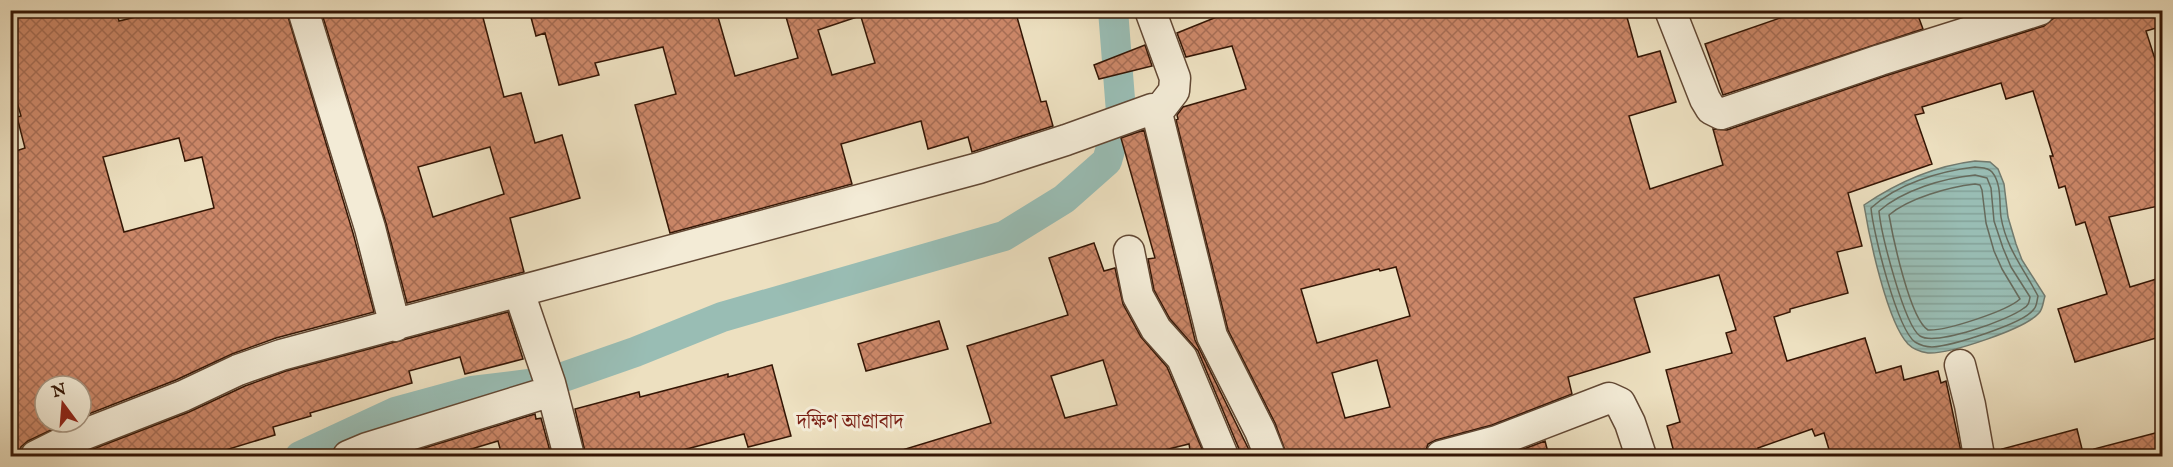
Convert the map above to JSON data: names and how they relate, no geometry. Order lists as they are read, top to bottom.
{
  "districts": ["দক্ষিণ আগ্রাবাদ"],
  "north": "top"
}
